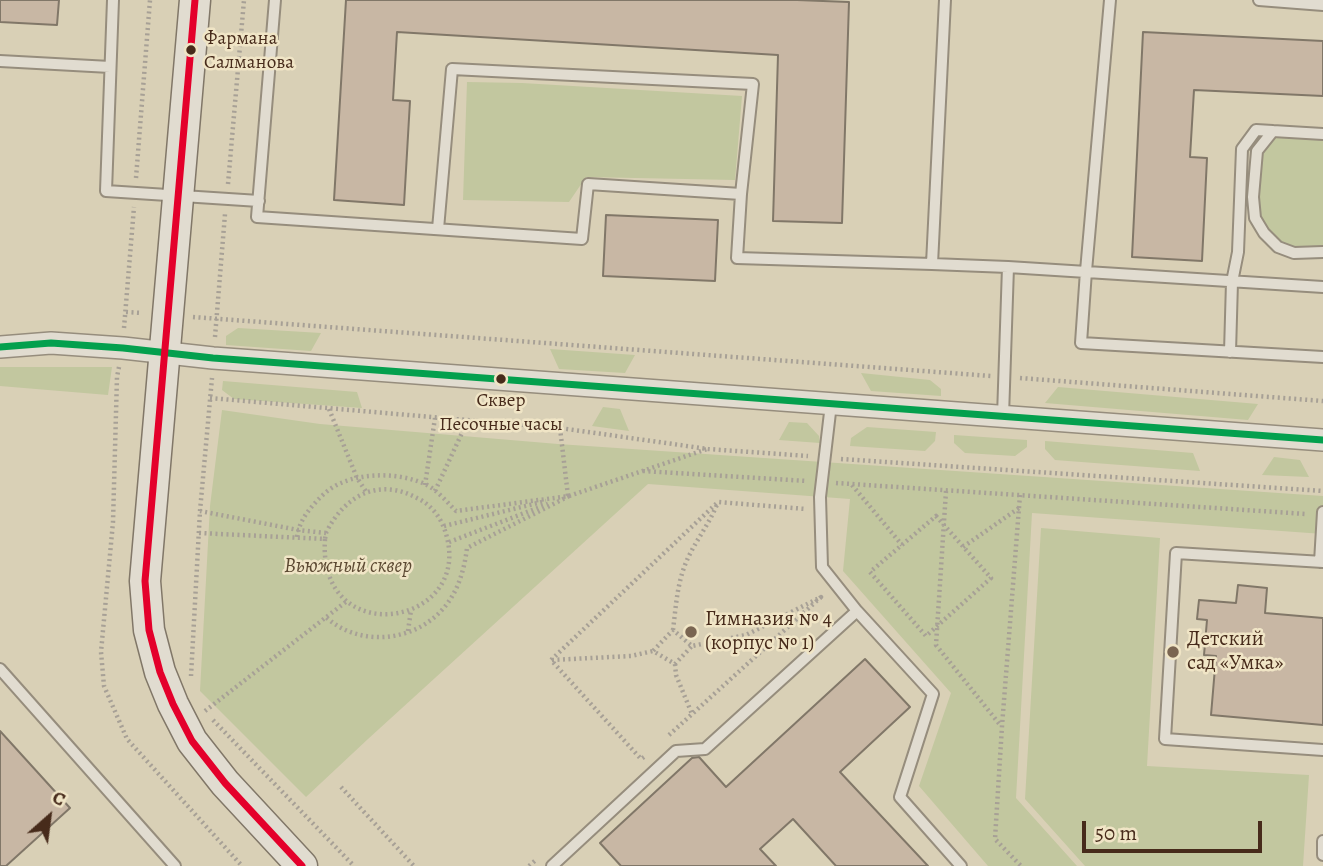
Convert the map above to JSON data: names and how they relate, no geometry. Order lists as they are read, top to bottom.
{
  "parks": ["Вьюжный сквер"],
  "places": [
    "Фармана Салманова",
    "Сквер Песочные часы",
    "Гимназия № 4 (корпус № 1)",
    "Детский сад «Умка»"
  ],
  "scale_bar": "50 m",
  "north": "top right"
}
